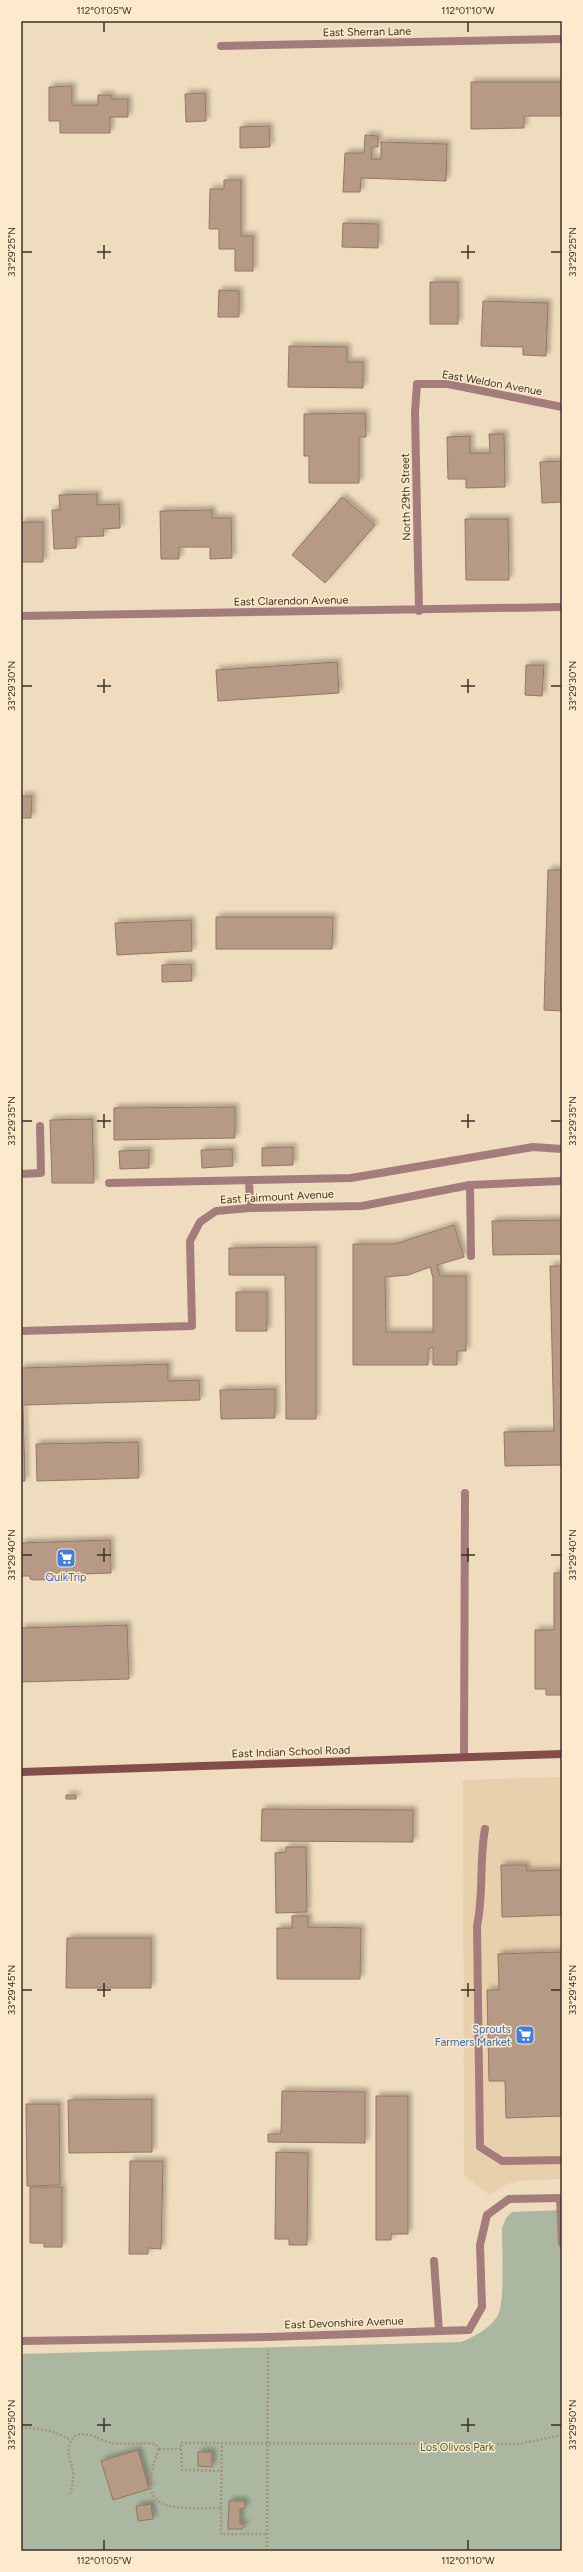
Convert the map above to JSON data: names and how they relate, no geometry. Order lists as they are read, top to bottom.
{
  "streets": {
    "main road": ["East Indian School Road"],
    "street": [
      "East Sherran Lane",
      "East Weldon Avenue",
      "North 29th Street",
      "East Clarendon Avenue",
      "East Fairmount Avenue",
      "East Devonshire Avenue"
    ]
  },
  "crossings": [
    ["East Weldon Avenue", "North 29th Street"],
    ["North 29th Street", "East Clarendon Avenue"]
  ],
  "parks": ["Los Olivos Park"],
  "places": {
    "supermarket": ["QuikTrip", "Sprouts Farmers Market"]
  },
  "coordinates": [
    "112°01'05\"W",
    "112°01'10\"W",
    "33°29'25\"N",
    "33°29'30\"N",
    "33°29'35\"N",
    "33°29'40\"N",
    "33°29'45\"N",
    "33°29'50\"N"
  ]
}
